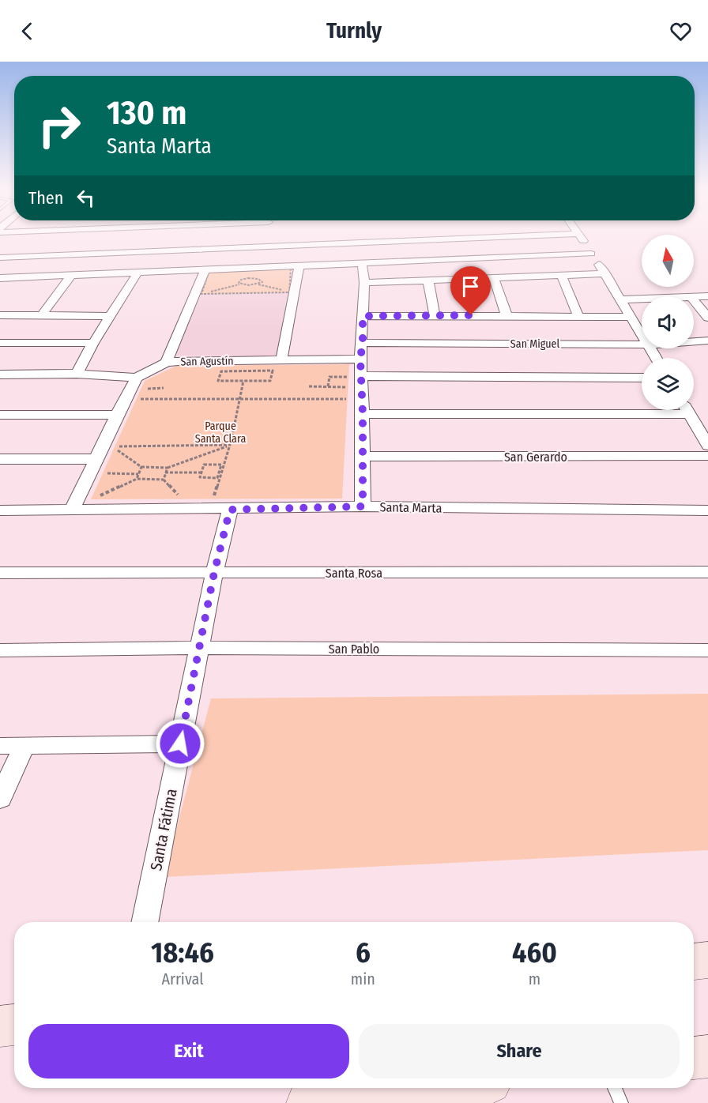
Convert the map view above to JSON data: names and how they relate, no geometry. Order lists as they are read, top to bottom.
{
  "streets": {
    "street": [
      "San Miguel",
      "San Agustín",
      "San Gerardo",
      "Santa Marta",
      "Santa Rosa",
      "San Pablo",
      "Santa Fátima"
    ]
  },
  "crossings": [
    ["Santa Marta", "Santa Fátima"],
    ["Santa Rosa", "Santa Fátima"],
    ["San Pablo", "Santa Fátima"]
  ],
  "parks": ["Parque Santa Clara"],
  "north": "top",
  "page": {
    "header": "Turnly",
    "turn": ["130 m", "Santa Marta"],
    "then": "Then",
    "eta": [
      "18:46",
      "Arrival",
      "6",
      "min",
      "460",
      "m"
    ],
    "buttons": ["Exit", "Share"]
  }
}
